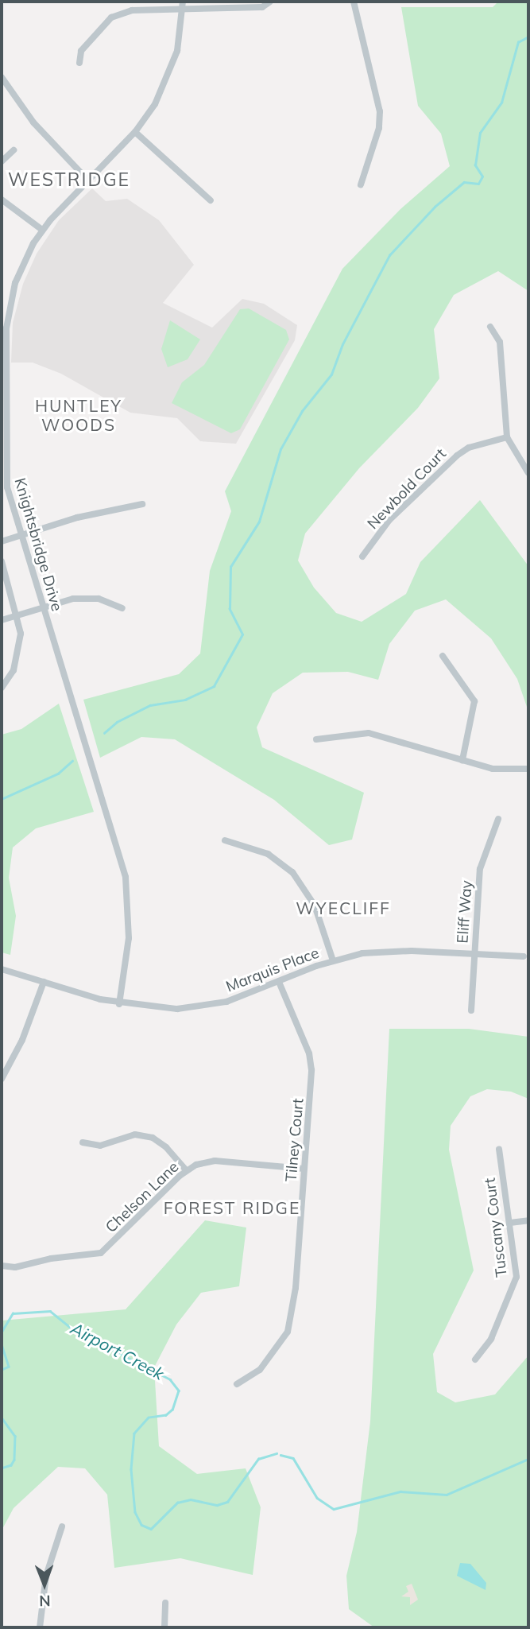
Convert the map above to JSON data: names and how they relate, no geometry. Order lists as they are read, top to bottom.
{
  "streets": {
    "street": [
      "Newbold Court",
      "Knightsbridge Drive",
      "Eliff Way",
      "Marquis Place",
      "Tilney Court",
      "Chelson Lane",
      "Tuscany Court"
    ]
  },
  "crossings": [
    ["Knightsbridge Drive", "Marquis Place"],
    ["Eliff Way", "Marquis Place"],
    ["Marquis Place", "Tilney Court"],
    ["Tilney Court", "Chelson Lane"]
  ],
  "districts": [
    "WESTRIDGE",
    "HUNTLEY WOODS",
    "WYECLIFF",
    "FOREST RIDGE"
  ],
  "water": ["Airport Creek"],
  "north": "bottom"
}
